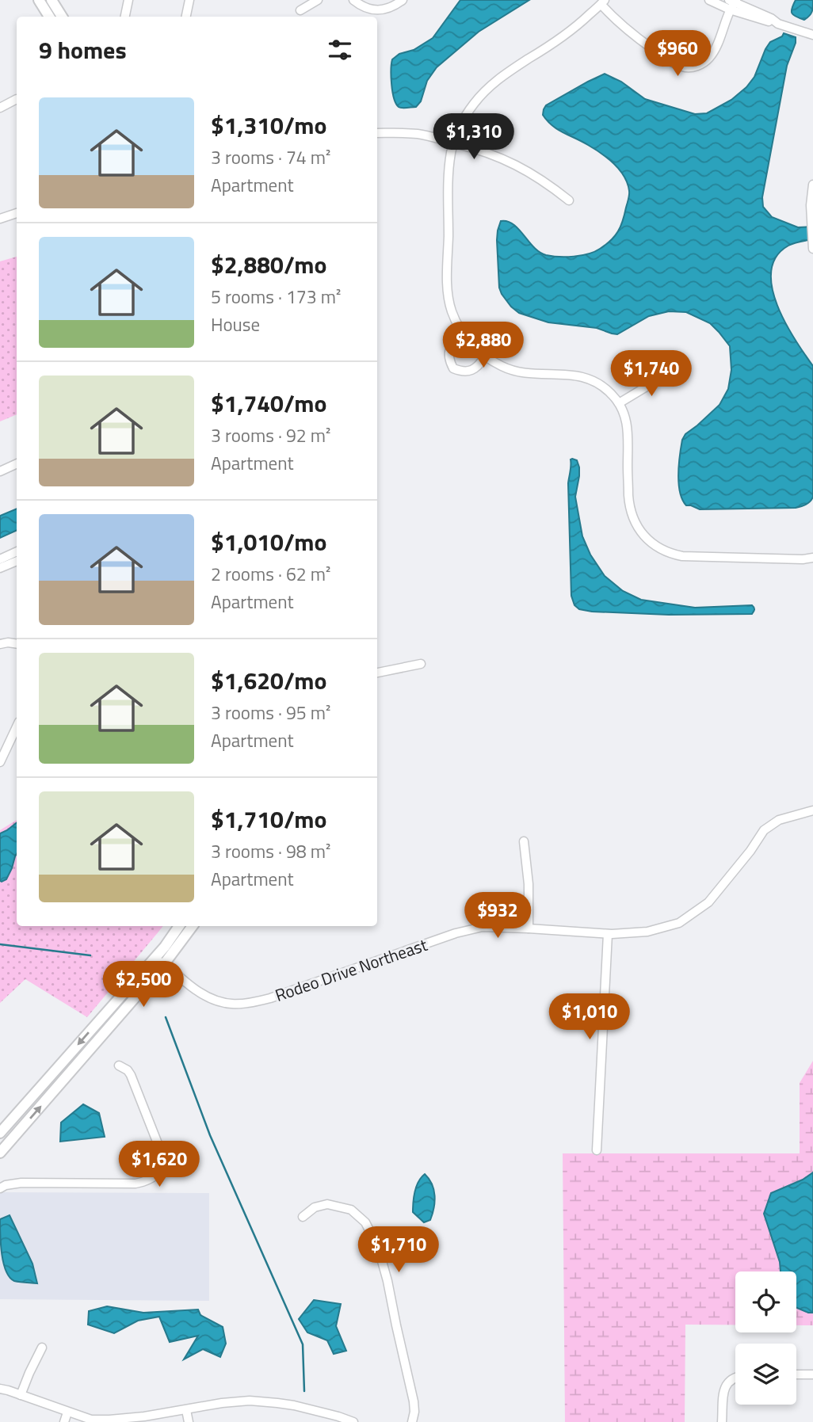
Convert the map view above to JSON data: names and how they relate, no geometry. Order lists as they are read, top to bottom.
{
  "streets": {
    "street": ["Rodeo Drive Northeast"]
  },
  "page": {
    "heading": "9 homes",
    "price": [
      "$960",
      "$1,310",
      "$2,880",
      "$1,740",
      "$932",
      "$2,500",
      "$1,010",
      "$1,620",
      "$1,710"
    ],
    "list": [
      {
        "name": "$1,310/mo",
        "note": "3 rooms · 74 m² · Apartment"
      },
      {
        "name": "$2,880/mo",
        "note": "5 rooms · 173 m² · House"
      },
      {
        "name": "$1,740/mo",
        "note": "3 rooms · 92 m² · Apartment"
      },
      {
        "name": "$1,010/mo",
        "note": "2 rooms · 62 m² · Apartment"
      },
      {
        "name": "$1,620/mo",
        "note": "3 rooms · 95 m² · Apartment"
      },
      {
        "name": "$1,710/mo",
        "note": "3 rooms · 98 m² · Apartment"
      }
    ]
  }
}
